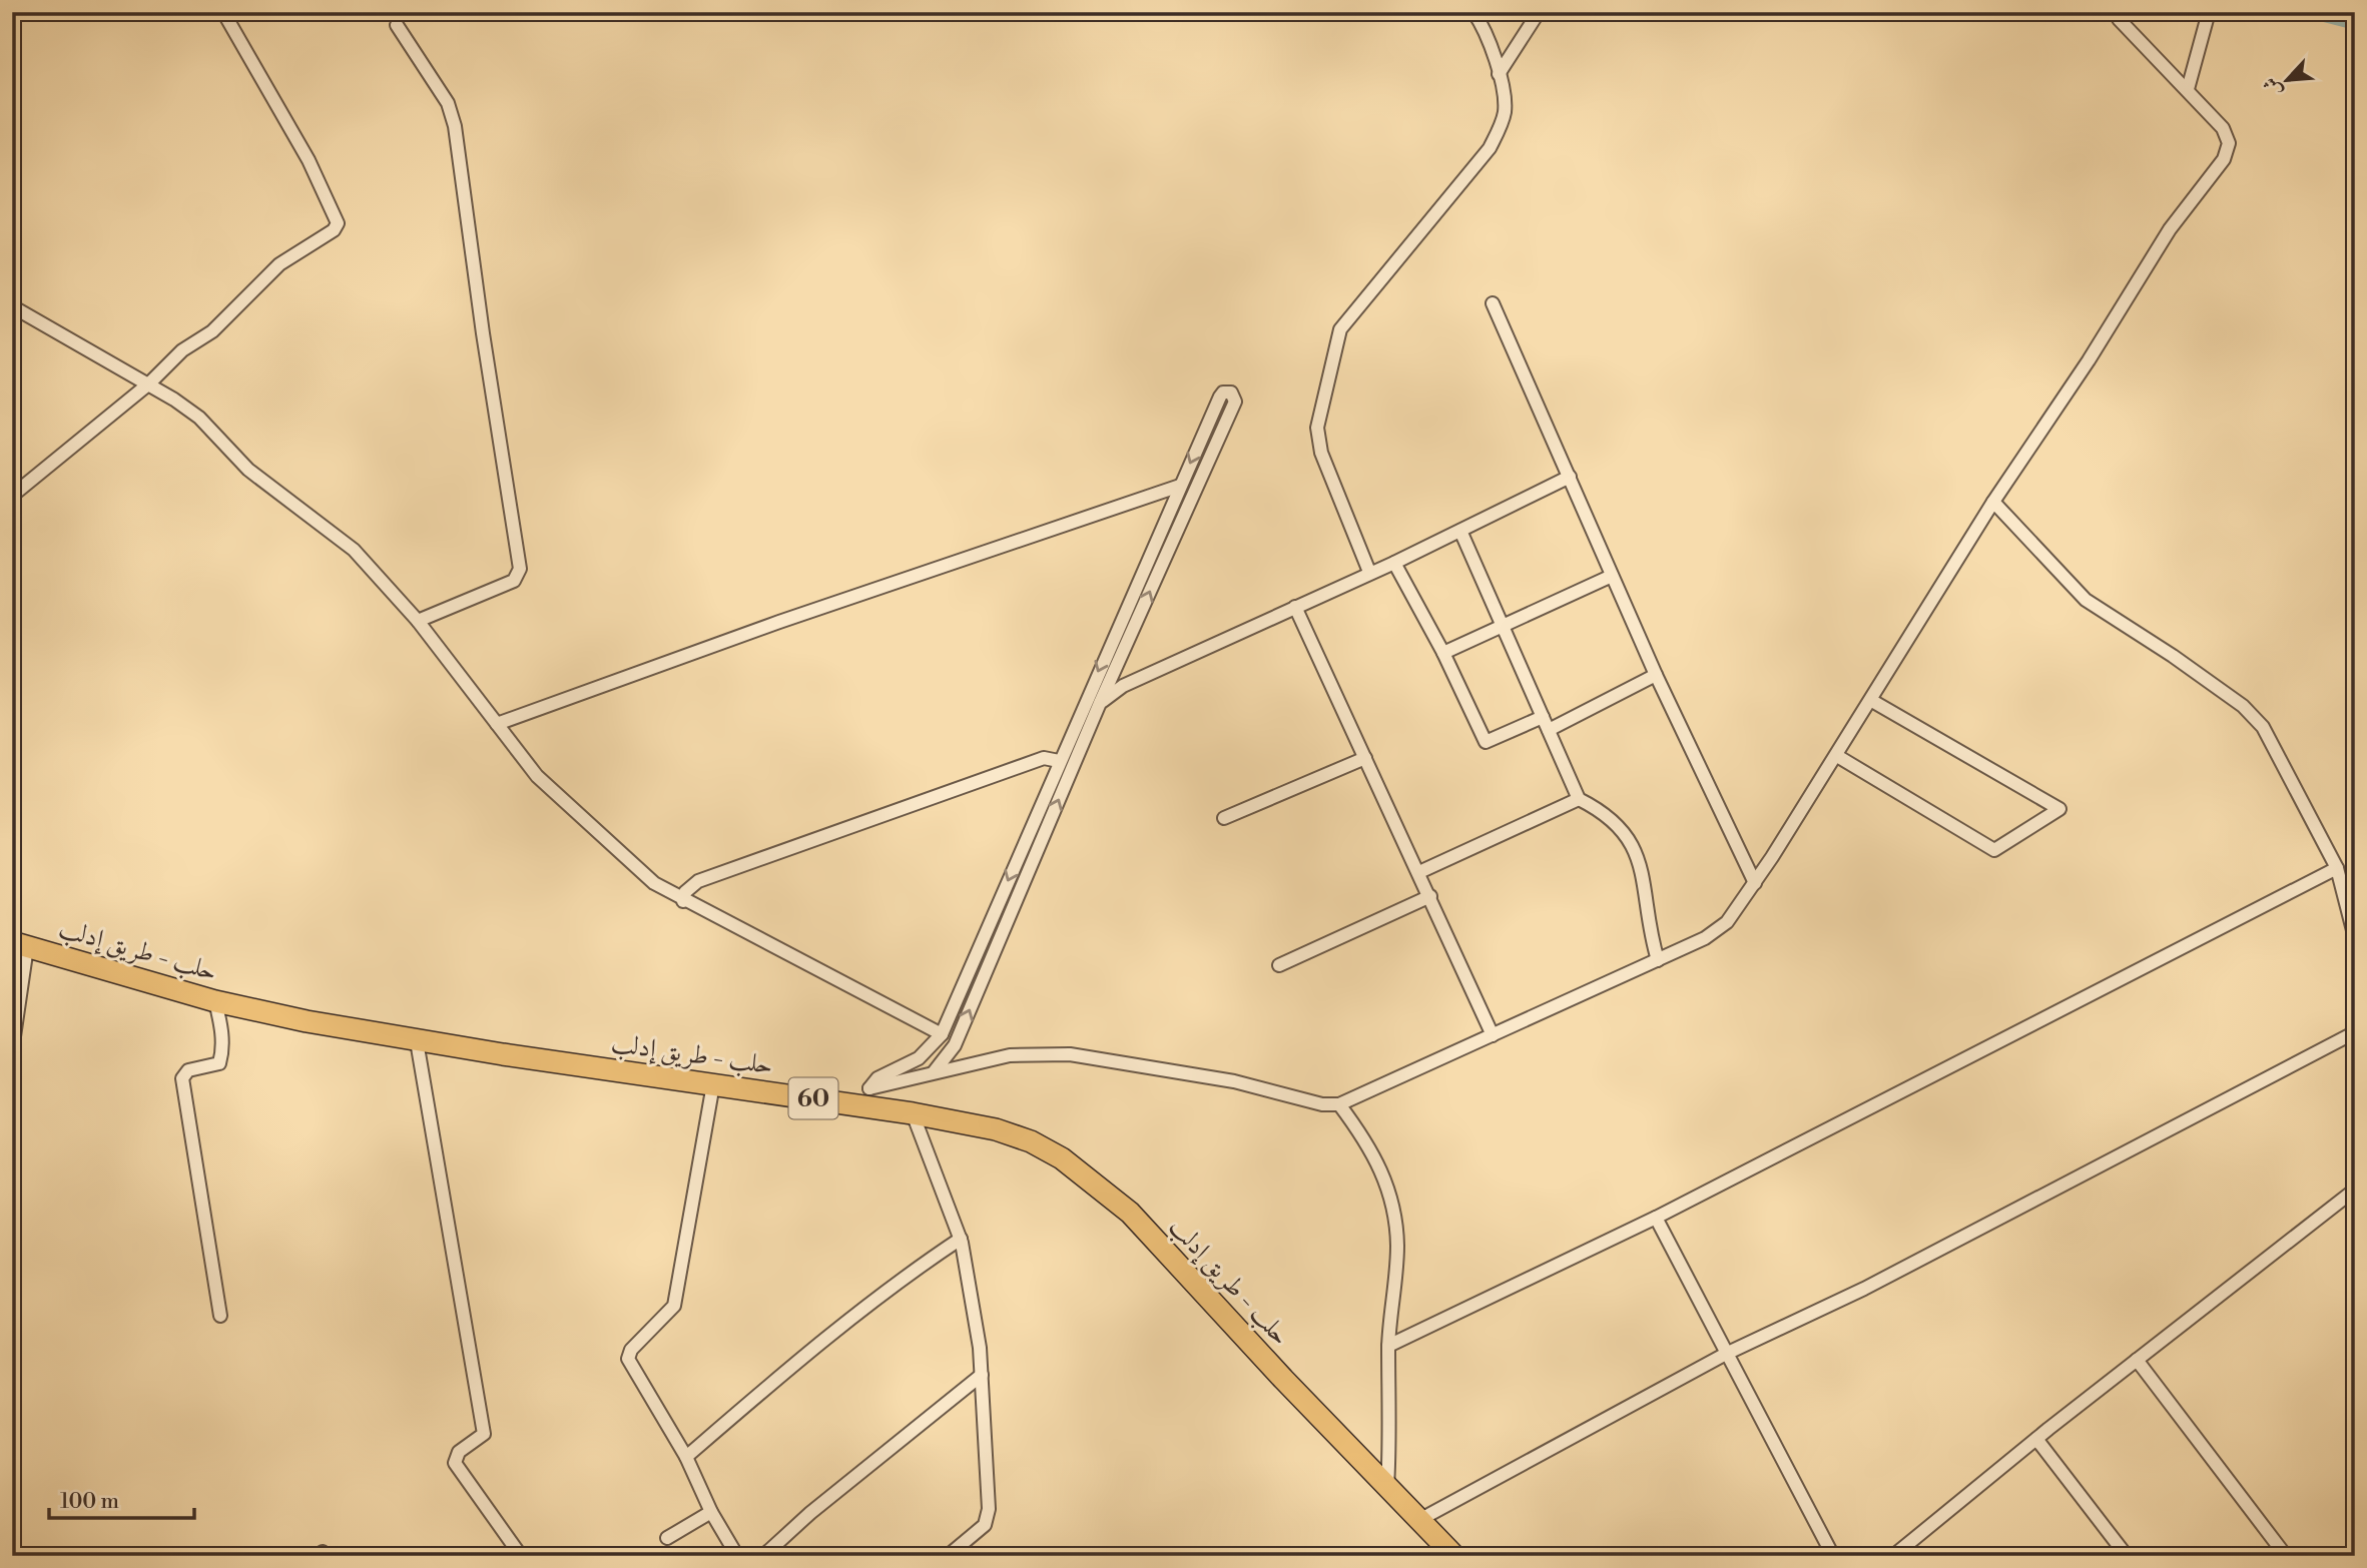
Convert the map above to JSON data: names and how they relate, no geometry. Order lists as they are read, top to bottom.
{
  "streets": {
    "highway": ["حلب - طريق إدلب", "60"]
  },
  "scale_bar": "100 m",
  "north": "bottom left"
}
